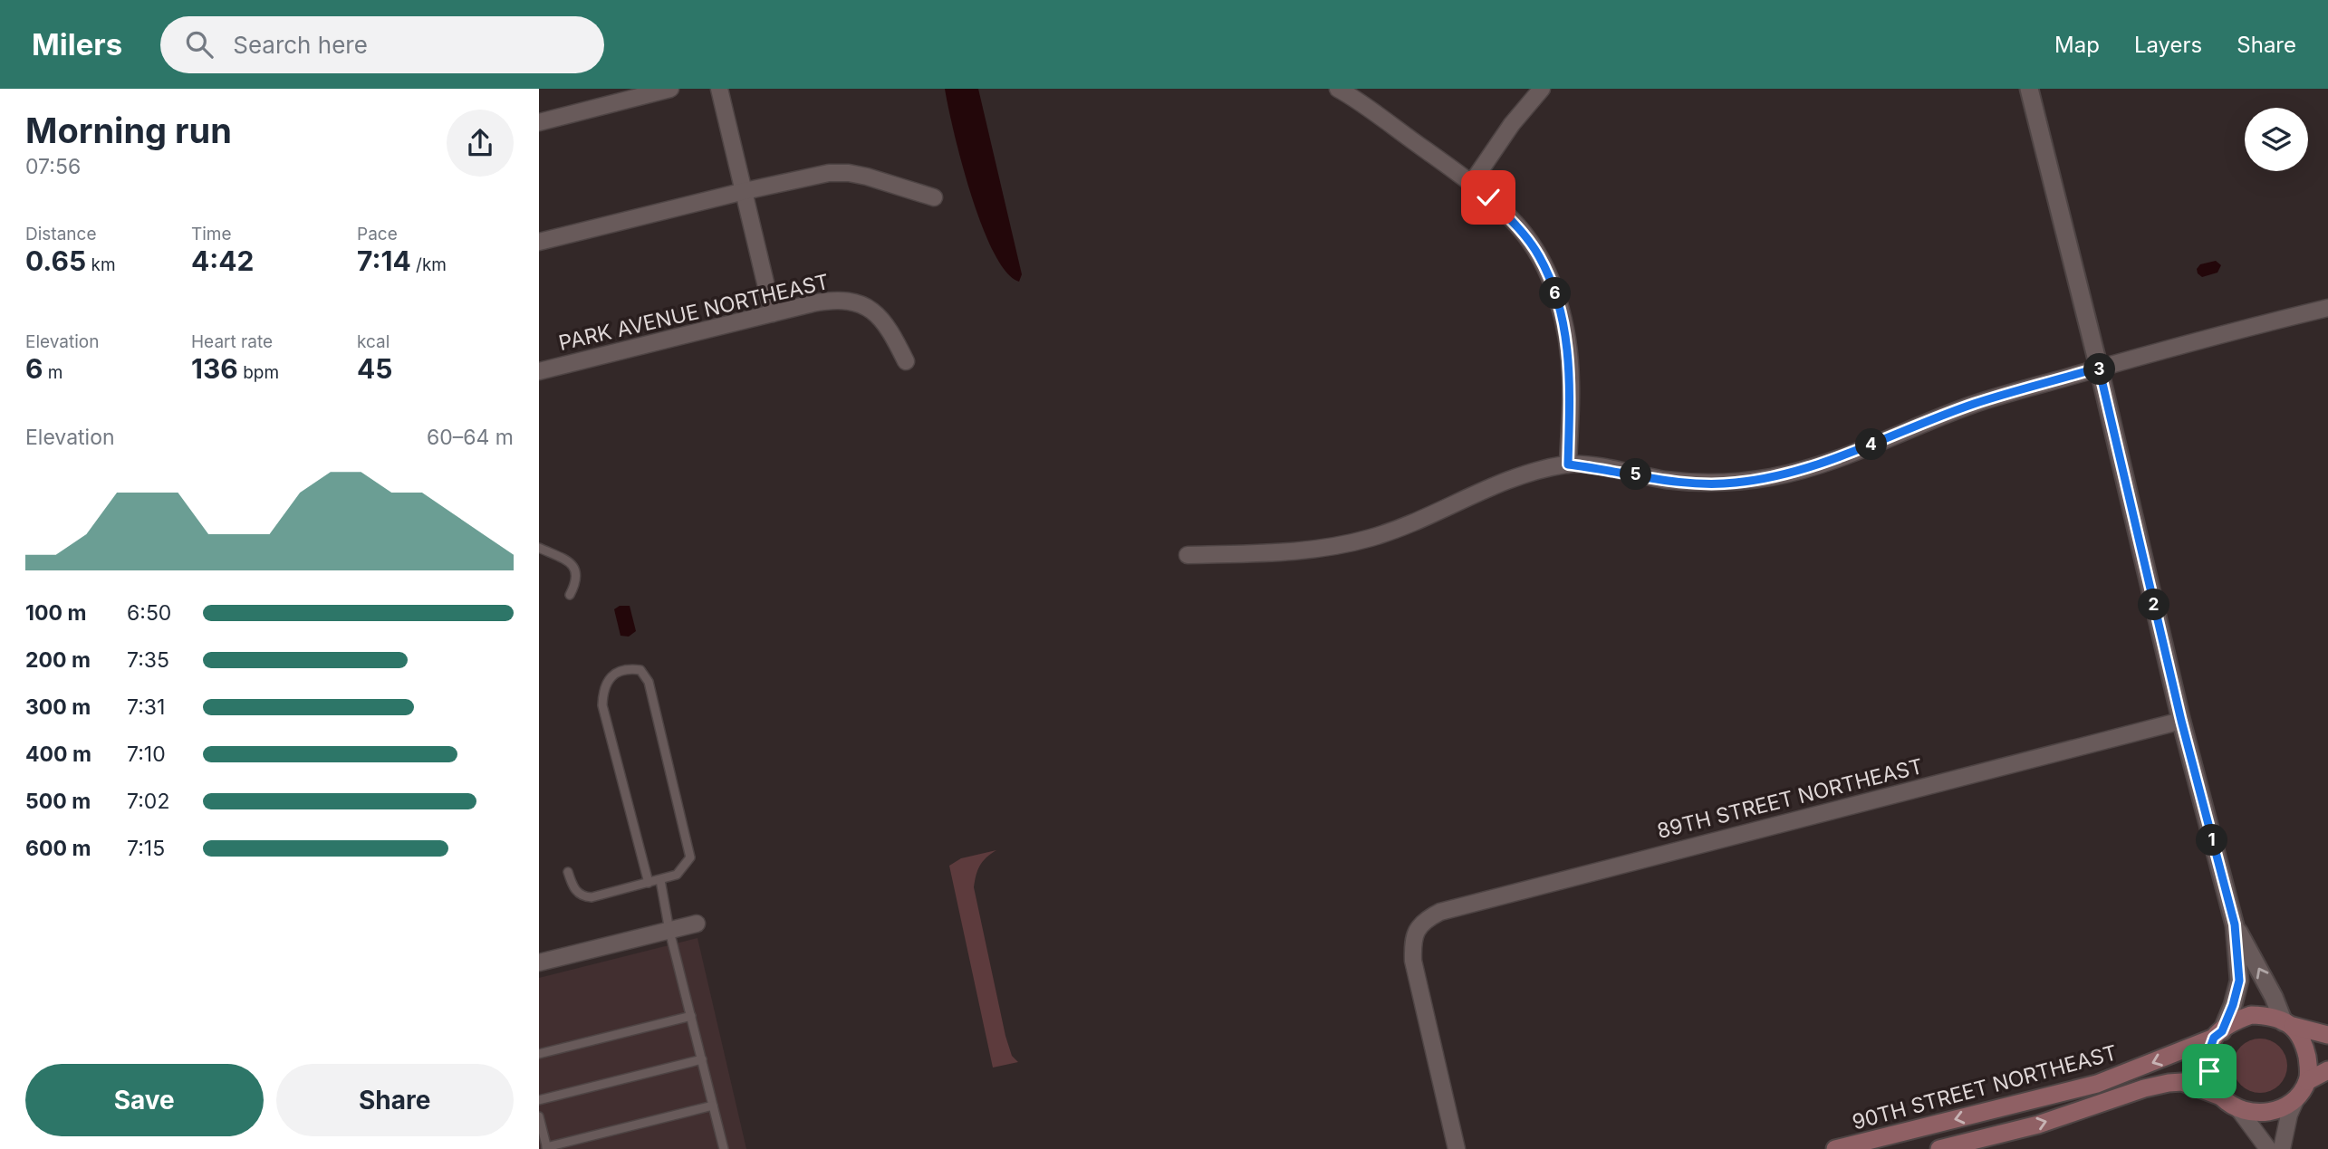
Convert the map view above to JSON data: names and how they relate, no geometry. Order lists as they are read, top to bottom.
{
  "streets": {
    "main road": ["90TH STREET NORTHEAST"],
    "street": ["PARK AVENUE NORTHEAST", "89TH STREET NORTHEAST"]
  },
  "page": {
    "header": "Milers",
    "search": "Search here",
    "nav": ["Map", "Layers", "Share"],
    "heading": ["Morning run", "07:56"],
    "stats": [
      ["Distance", "0.65 km"],
      ["Time", "4:42"],
      ["Pace", "7:14 /km"],
      ["Elevation", "6 m"],
      ["Heart rate", "136 bpm"],
      ["kcal", "45"]
    ],
    "pins": [
      "6",
      "3",
      "4",
      "5",
      "2",
      "1"
    ],
    "chart": ["Elevation", "60–64 m"],
    "list": [
      {
        "name": "100 m",
        "note": "6:50"
      },
      {
        "name": "200 m",
        "note": "7:35"
      },
      {
        "name": "300 m",
        "note": "7:31"
      },
      {
        "name": "400 m",
        "note": "7:10"
      },
      {
        "name": "500 m",
        "note": "7:02"
      },
      {
        "name": "600 m",
        "note": "7:15"
      }
    ],
    "buttons": ["Save", "Share"]
  }
}
